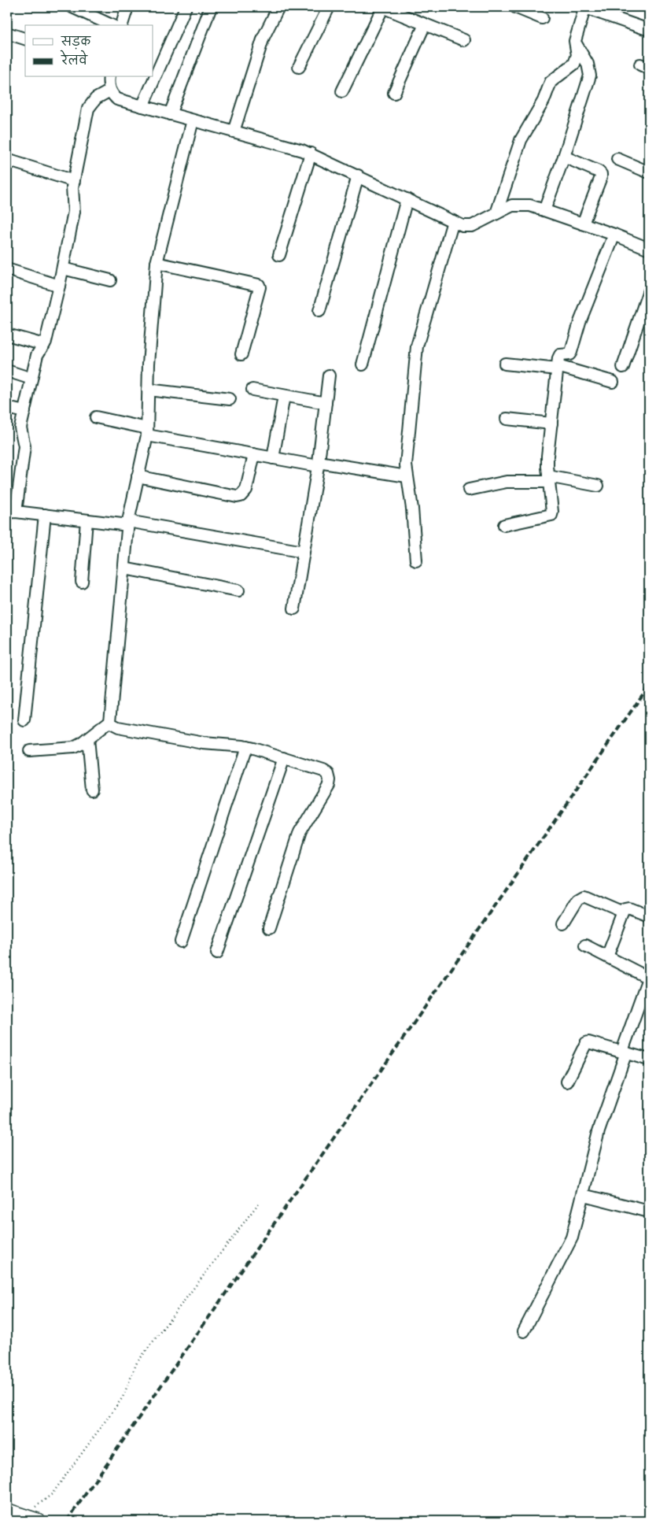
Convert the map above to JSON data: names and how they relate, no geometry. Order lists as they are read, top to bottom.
{
  "legend": ["सड़क", "रेलवे"]
}
